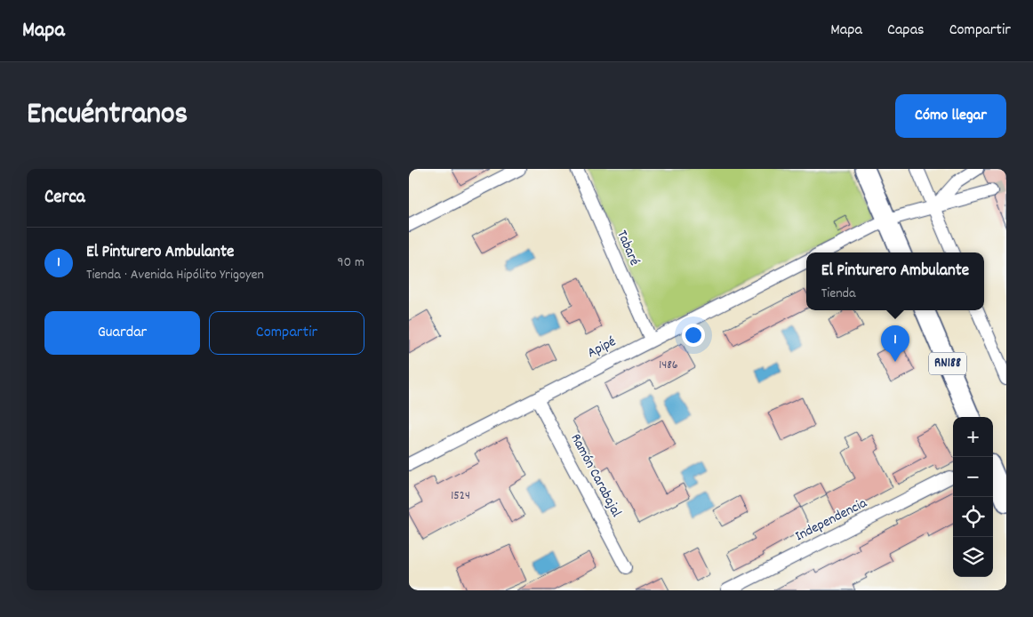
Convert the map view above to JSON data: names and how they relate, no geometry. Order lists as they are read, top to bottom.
{
  "streets": {
    "main road": ["RN188"],
    "street": [
      "Tabaré",
      "Apipé",
      "Ramón Carabajal",
      "Independencia"
    ]
  },
  "crossings": [
    ["Tabaré", "Apipé"],
    ["Apipé", "Ramón Carabajal"]
  ],
  "house_numbers": ["1486", "1524"],
  "page": {
    "header": "Mapa",
    "nav": ["Mapa", "Capas", "Compartir"],
    "title": "Encuéntranos",
    "buttons": [
      "Cómo llegar",
      ["Guardar", "Compartir"]
    ],
    "heading": "Cerca",
    "list": [
      {
        "mark": "1",
        "name": "El Pinturero Ambulante",
        "note": "Tienda · Avenida Hipólito Yrigoyen",
        "value": "90 m"
      }
    ],
    "popup": ["El Pinturero Ambulante", "Tienda"],
    "pins": "1",
    "map_buttons": ["+", "−"]
  }
}
